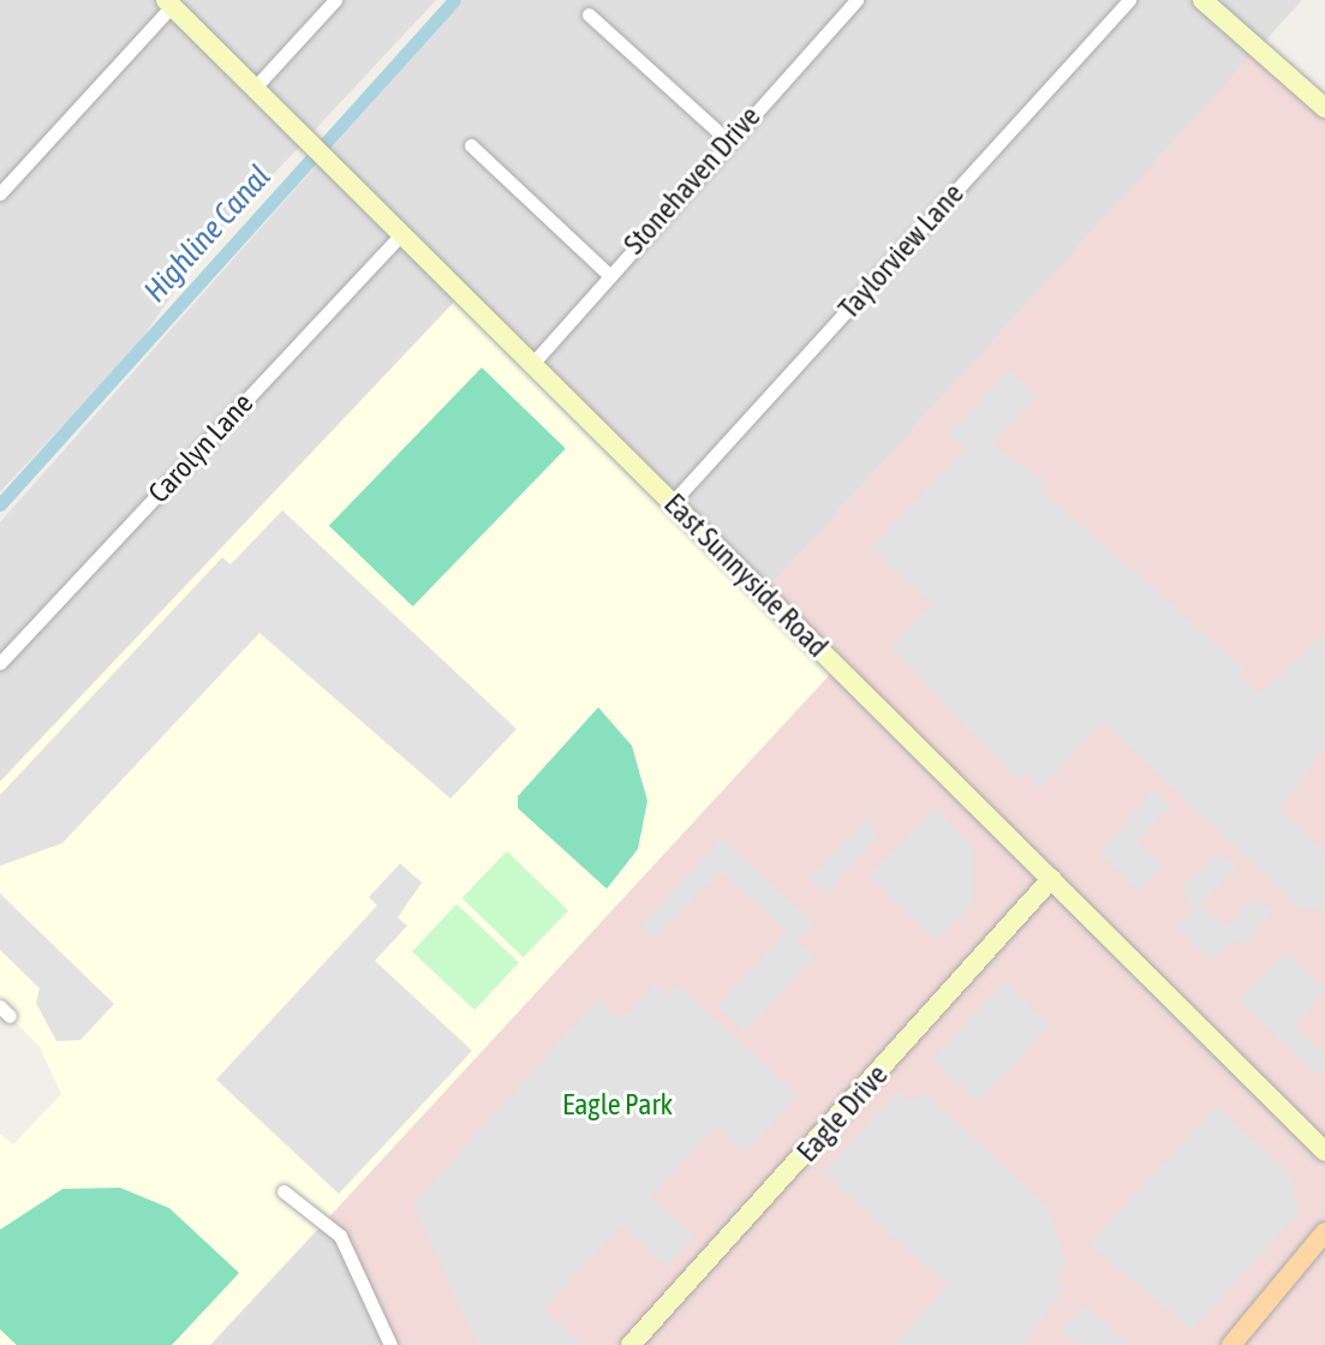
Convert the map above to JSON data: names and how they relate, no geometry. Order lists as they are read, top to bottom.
{
  "streets": {
    "main road": ["East Sunnyside Road", "Eagle Drive"],
    "street": ["Stonehaven Drive", "Taylorview Lane", "Carolyn Lane"]
  },
  "crossings": [
    ["Stonehaven Drive", "East Sunnyside Road"],
    ["Taylorview Lane", "East Sunnyside Road"],
    ["Carolyn Lane", "East Sunnyside Road"],
    ["East Sunnyside Road", "Eagle Drive"]
  ],
  "water": ["Highline Canal"],
  "parks": ["Eagle Park"]
}
